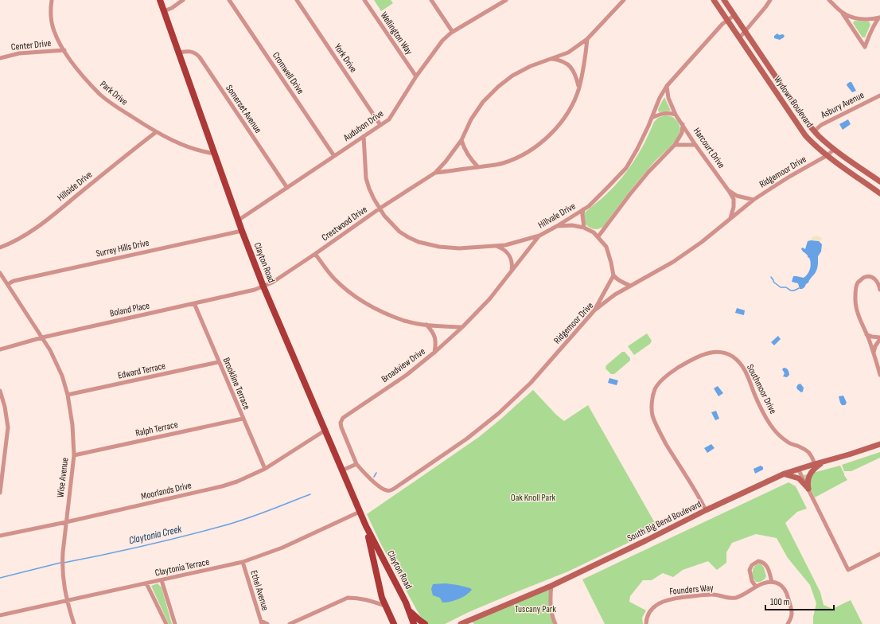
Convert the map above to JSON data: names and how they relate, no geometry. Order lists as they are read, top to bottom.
{
  "streets": {
    "main road": ["Wydown Boulevard", "Clayton Road", "South Big Bend Boulevard"],
    "street": [
      "Wellington Way",
      "Center Drive",
      "York Drive",
      "Cromwell Drive",
      "Park Drive",
      "Asbury Avenue",
      "Somerset Avenue",
      "Audubon Drive",
      "Harcourt Drive",
      "Ridgemoor Drive",
      "Hillside Drive",
      "Hillvale Drive",
      "Crestwood Drive",
      "Surrey Hills Drive",
      "Boland Place",
      "Broadview Drive",
      "Edward Terrace",
      "Brookline Terrace",
      "Southmoor Drive",
      "Ralph Terrace",
      "Wise Avenue",
      "Moorlands Drive",
      "Claytonia Terrace",
      "Founders Way",
      "Ethel Avenue"
    ]
  },
  "crossings": [
    ["Wellington Way", "Audubon Drive"],
    ["Center Drive", "Park Drive"],
    ["York Drive", "Audubon Drive"],
    ["Cromwell Drive", "Audubon Drive"],
    ["Park Drive", "Hillside Drive"],
    ["Park Drive", "Clayton Road"],
    ["Wydown Boulevard", "Asbury Avenue"],
    ["Wydown Boulevard", "Ridgemoor Drive"],
    ["Wydown Boulevard", "Hillvale Drive"],
    ["Somerset Avenue", "Audubon Drive"],
    ["Somerset Avenue", "Clayton Road"],
    ["Audubon Drive", "Hillvale Drive"],
    ["Audubon Drive", "Clayton Road"],
    ["Harcourt Drive", "Ridgemoor Drive"],
    ["Harcourt Drive", "Hillvale Drive"],
    ["Ridgemoor Drive", "Broadview Drive"],
    ["Hillvale Drive", "Crestwood Drive"],
    ["Hillvale Drive", "Broadview Drive"],
    ["Crestwood Drive", "Clayton Road"],
    ["Crestwood Drive", "Boland Place"],
    ["Surrey Hills Drive", "Clayton Road"],
    ["Surrey Hills Drive", "Wise Avenue"],
    ["Clayton Road", "Boland Place"],
    ["Clayton Road", "Moorlands Drive"],
    ["Clayton Road", "Claytonia Terrace"],
    ["Boland Place", "Brookline Terrace"],
    ["Boland Place", "Wise Avenue"],
    ["Edward Terrace", "Brookline Terrace"],
    ["Edward Terrace", "Wise Avenue"],
    ["Brookline Terrace", "Ralph Terrace"],
    ["Brookline Terrace", "Moorlands Drive"],
    ["Southmoor Drive", "South Big Bend Boulevard"],
    ["Ralph Terrace", "Wise Avenue"],
    ["Wise Avenue", "Moorlands Drive"],
    ["Wise Avenue", "Claytonia Terrace"],
    ["Claytonia Terrace", "Ethel Avenue"]
  ],
  "water": ["Claytonia Creek"],
  "parks": ["Oak Knoll Park", "Tuscany Park"],
  "scale_bar": "100 m"
}
